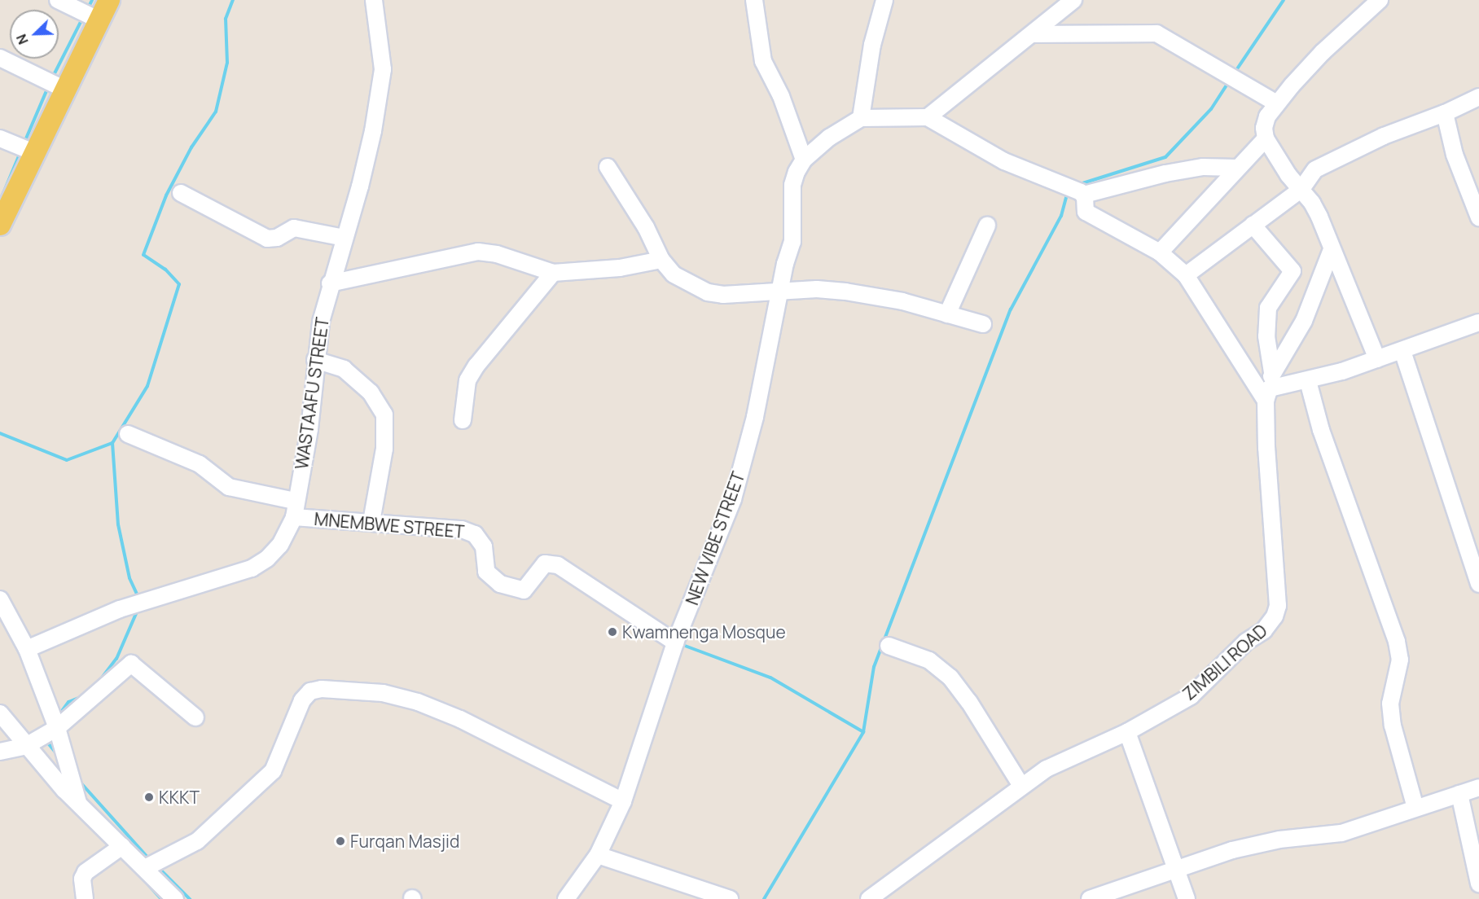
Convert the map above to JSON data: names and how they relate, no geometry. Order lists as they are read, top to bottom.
{
  "streets": {
    "street": [
      "WASTAAFU STREET",
      "MNEMBWE STREET",
      "NEW VIBE STREET",
      "ZIMBILI ROAD"
    ]
  },
  "crossings": [
    ["WASTAAFU STREET", "MNEMBWE STREET"],
    ["MNEMBWE STREET", "NEW VIBE STREET"]
  ],
  "places": ["Kwamnenga Mosque", "KKKT", "Furqan Masjid"],
  "north": "bottom left"
}
